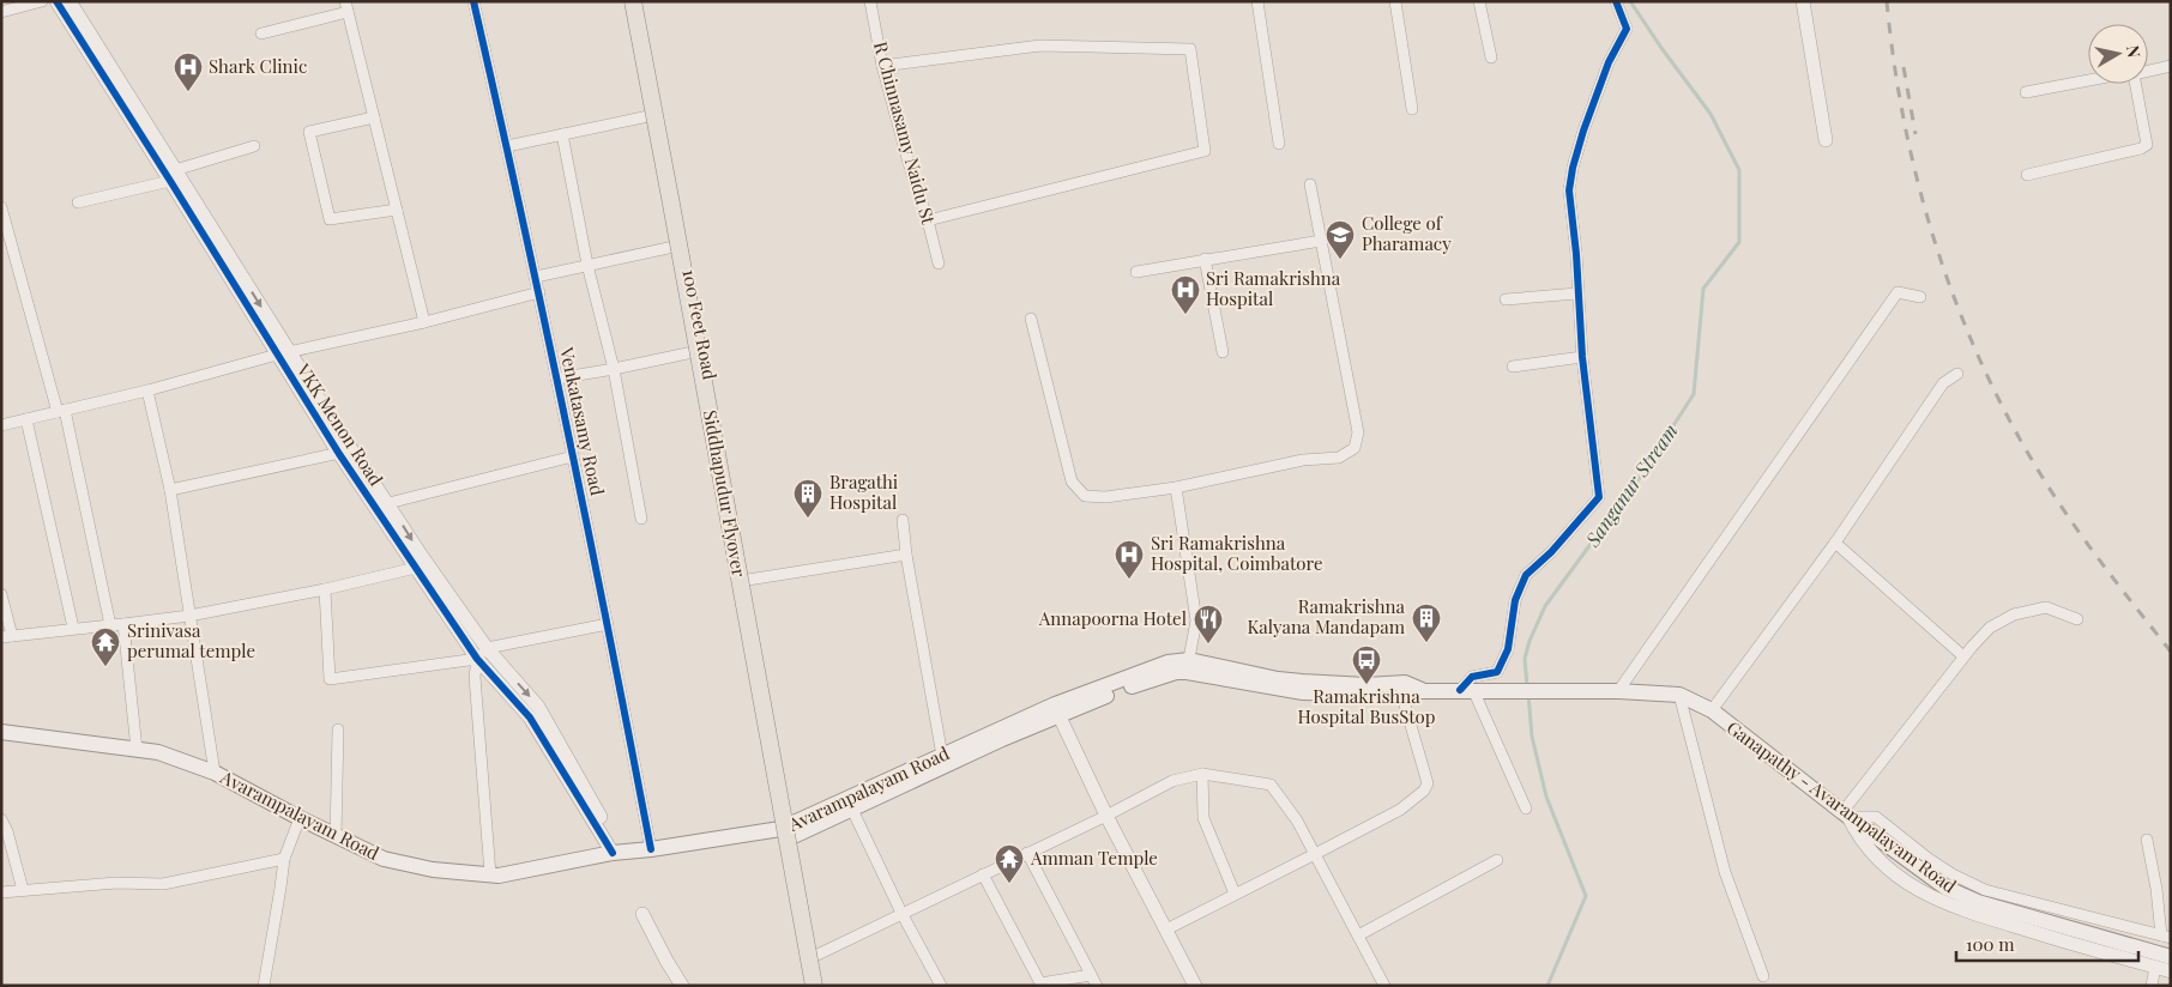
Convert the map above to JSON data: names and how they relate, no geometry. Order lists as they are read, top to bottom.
{
  "streets": {
    "main road": [
      "100 Feet Road",
      "Siddhapudur Flyover",
      "Avarampalayam Road",
      "Ganapathy - Avarampalayam Road"
    ],
    "street": ["R Chinnasamy Naidu St", "Venkatasamy Road", "VKK Menon Road"]
  },
  "crossings": [
    ["100 Feet Road", "Avarampalayam Road"],
    ["Venkatasamy Road", "Avarampalayam Road"],
    ["VKK Menon Road", "Avarampalayam Road"]
  ],
  "water": ["Sanganur Stream"],
  "places": {
    "hospital": ["Shark Clinic", "Sri Ramakrishna Hospital", "Sri Ramakrishna Hospital, Coimbatore"],
    "school or university": ["College of Pharamacy"],
    "building": ["Bragathi Hospital", "Ramakrishna Kalyana Mandapam"],
    "restaurant": ["Annapoorna Hotel"],
    "temple": ["Srinivasa perumal temple", "Amman Temple"],
    "bus stop": ["Ramakrishna Hospital BusStop"]
  },
  "scale_bar": "100 m",
  "north": "right"
}
